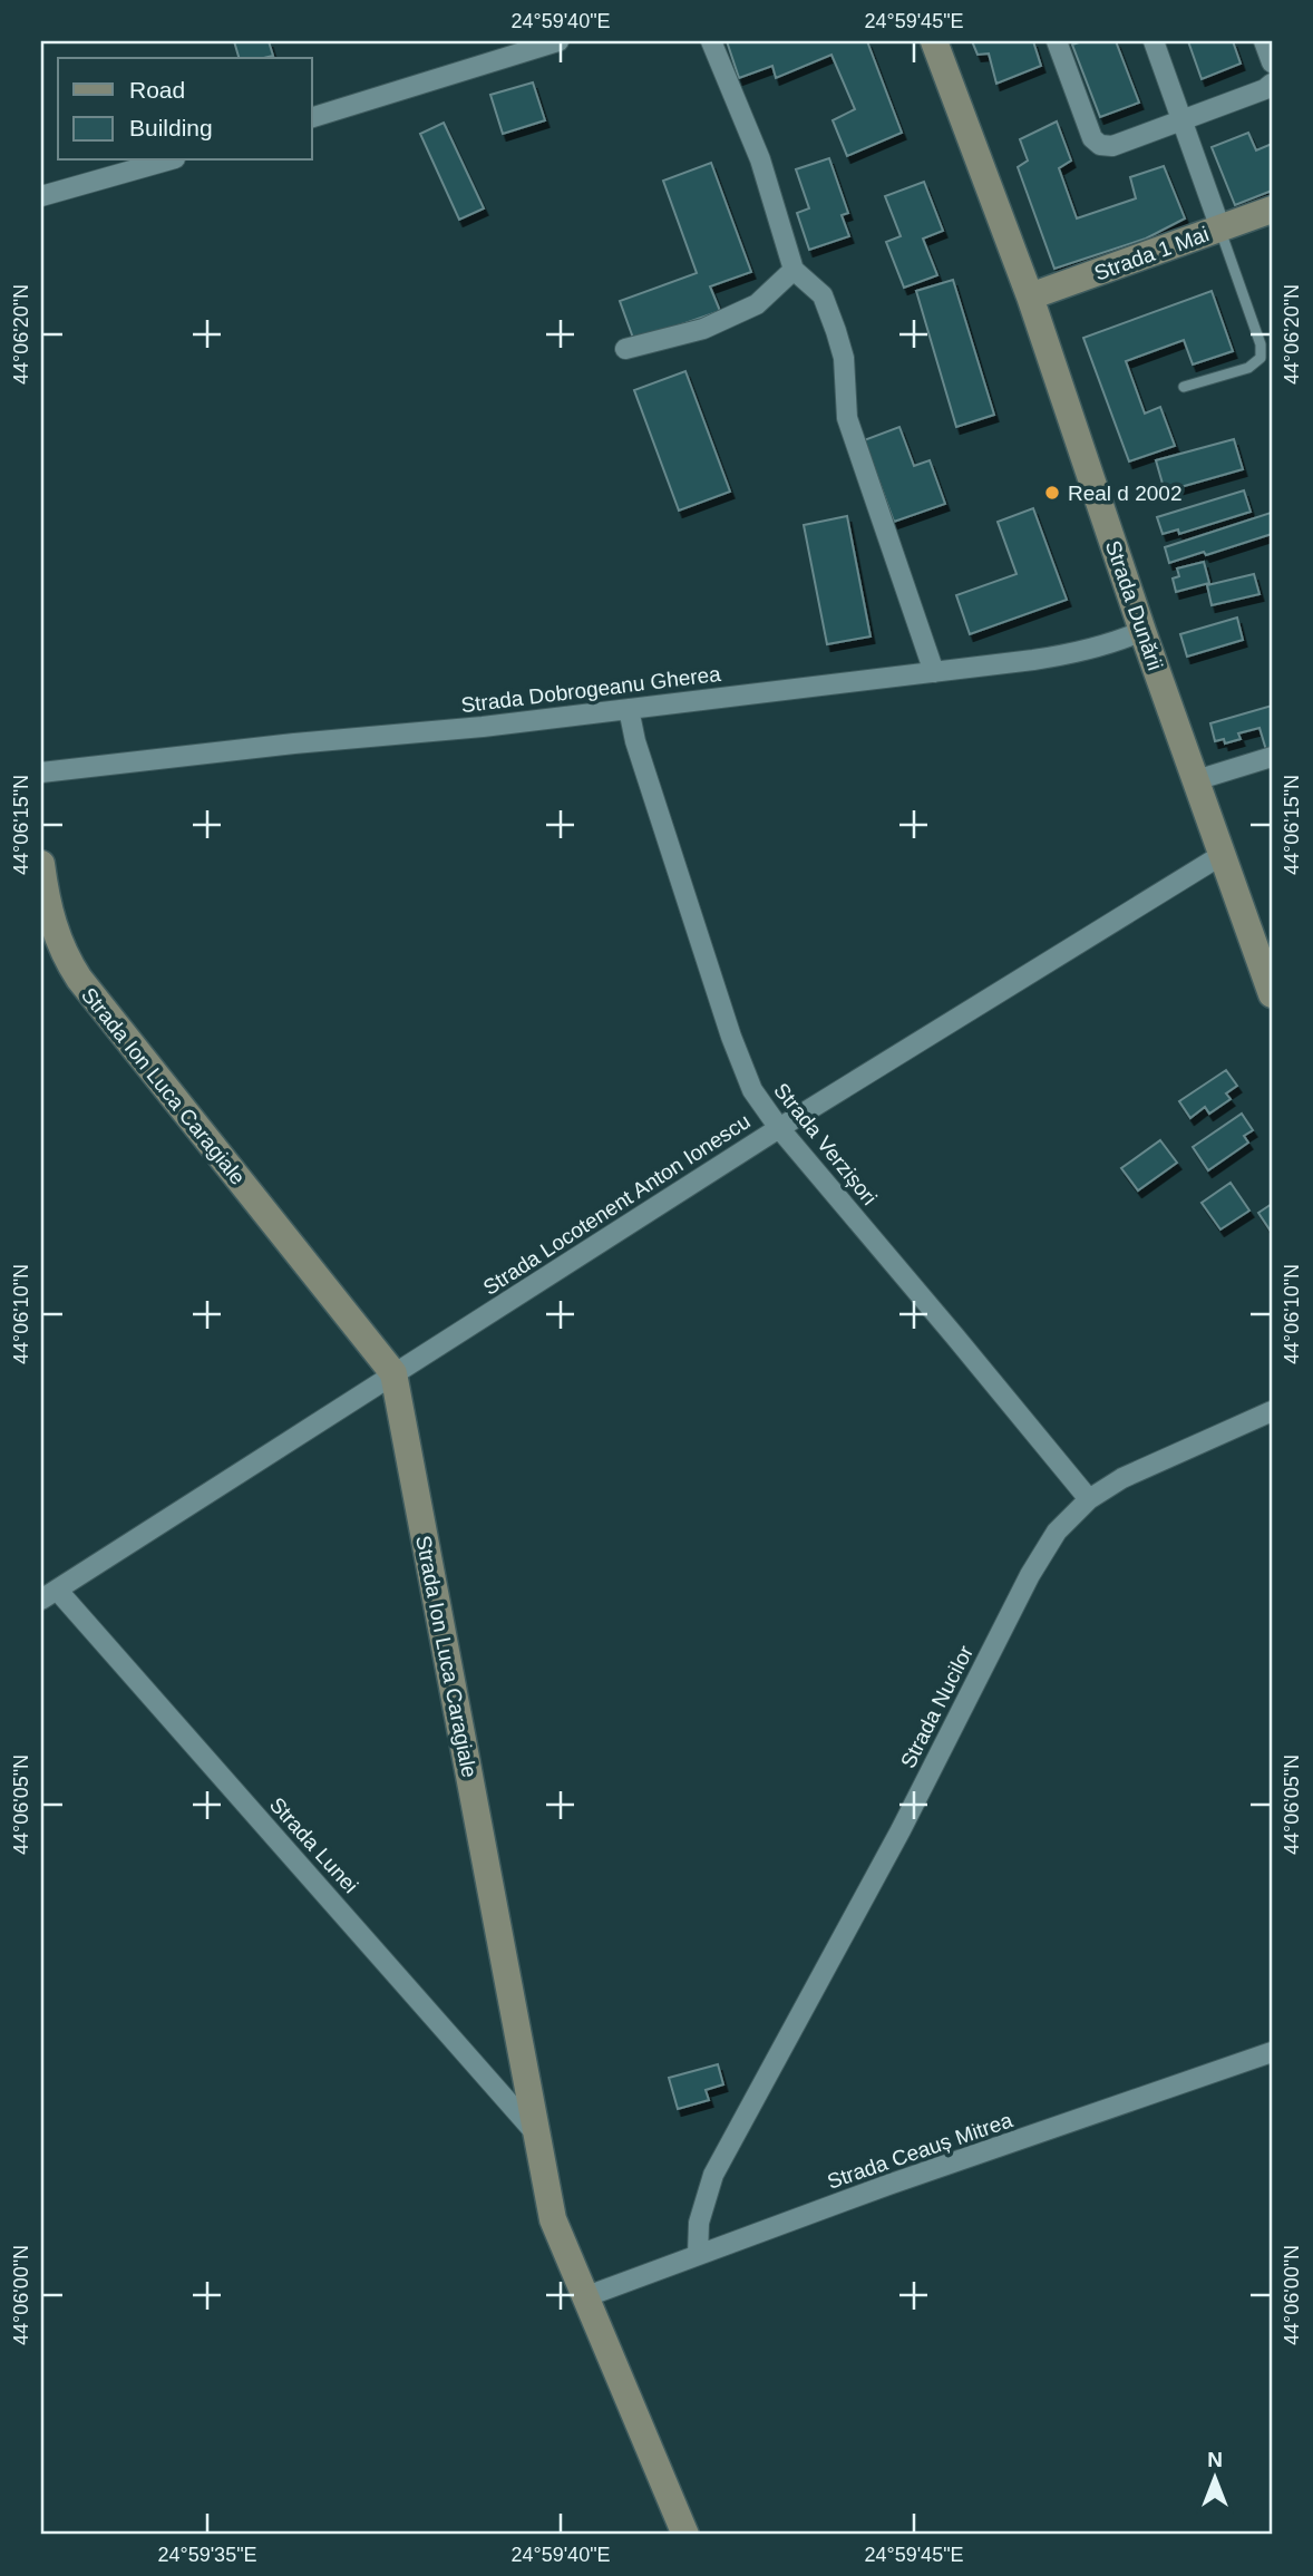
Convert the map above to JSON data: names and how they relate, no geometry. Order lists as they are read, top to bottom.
{
  "streets": {
    "street": [
      "Strada 1 Mai",
      "Strada Dunării",
      "Strada Dobrogeanu Gherea",
      "Strada Ion Luca Caragiale",
      "Strada Verzișori",
      "Strada Locotenent Anton Ionescu",
      "Strada Nucilor",
      "Strada Lunei",
      "Strada Ceauș Mitrea"
    ]
  },
  "crossings": [
    ["Strada 1 Mai", "Strada Dunării"],
    ["Strada Dunării", "Strada Dobrogeanu Gherea"],
    ["Strada Dunării", "Strada Locotenent Anton Ionescu"],
    ["Strada Dobrogeanu Gherea", "Strada Verzișori"],
    ["Strada Ion Luca Caragiale", "Strada Locotenent Anton Ionescu"],
    ["Strada Ion Luca Caragiale", "Strada Lunei"],
    ["Strada Ion Luca Caragiale", "Strada Ceauș Mitrea"],
    ["Strada Verzișori", "Strada Locotenent Anton Ionescu"],
    ["Strada Verzișori", "Strada Nucilor"],
    ["Strada Locotenent Anton Ionescu", "Strada Lunei"],
    ["Strada Nucilor", "Strada Ceauș Mitrea"]
  ],
  "places": ["Real d 2002"],
  "legend": ["Road", "Building"],
  "north": "top",
  "coordinates": [
    "24°59'40\"E",
    "24°59'45\"E",
    "44°06'20\"N",
    "44°06'15\"N",
    "44°06'10\"N",
    "44°06'05\"N",
    "44°06'00\"N",
    "24°59'35\"E"
  ]
}
